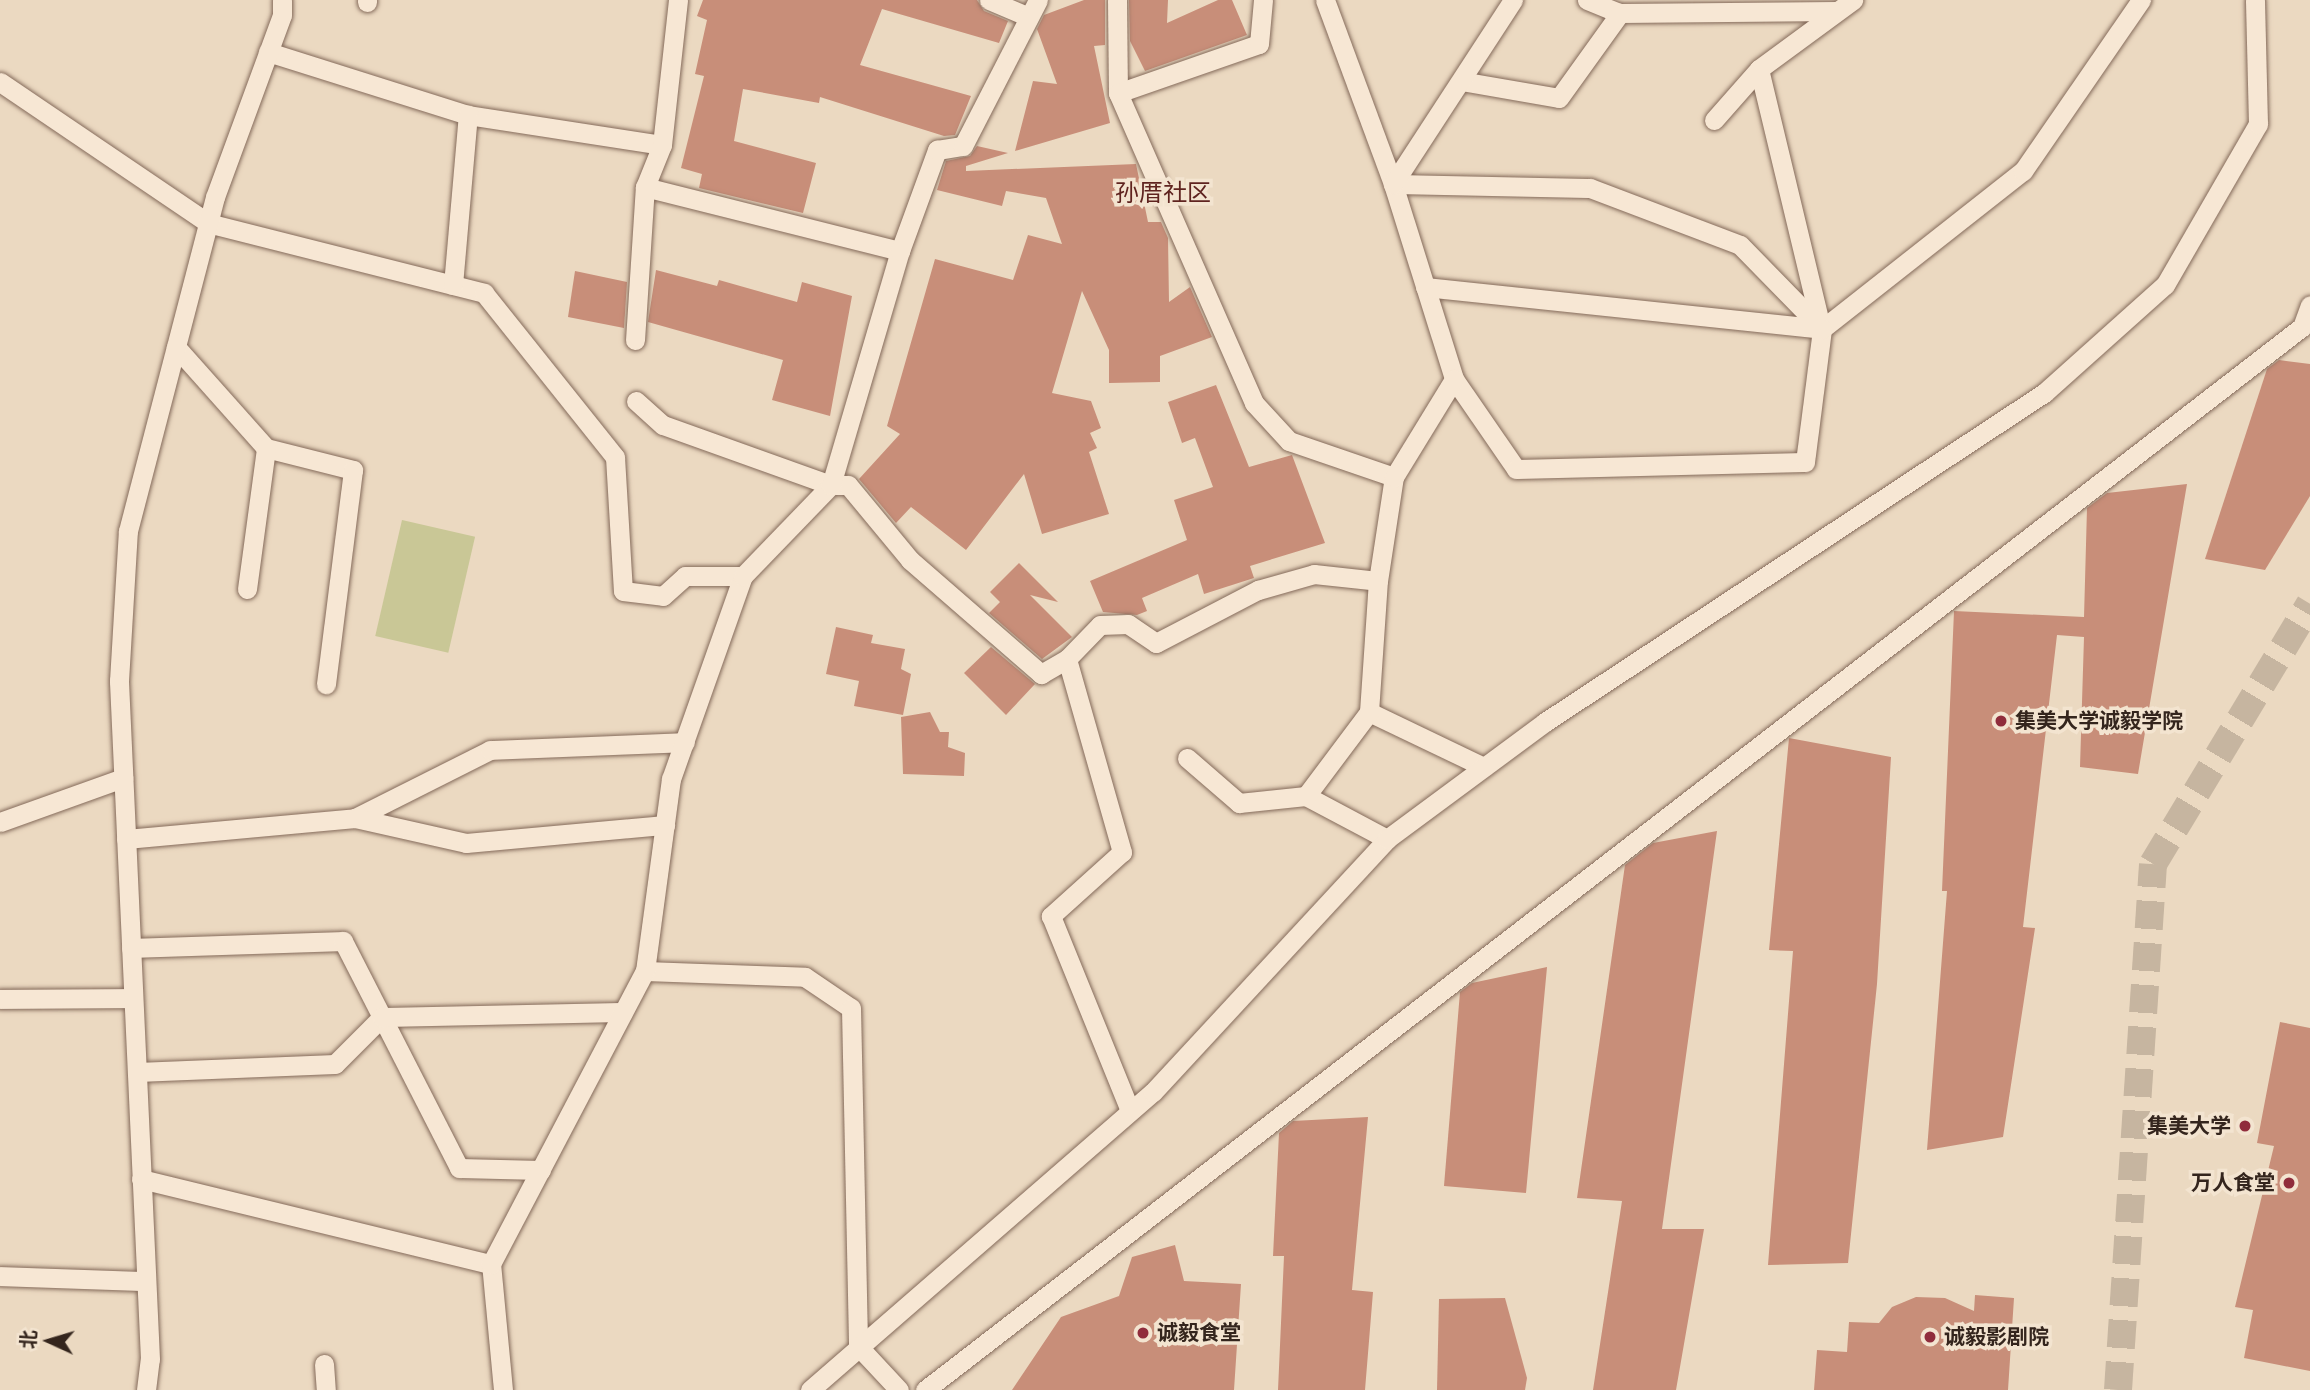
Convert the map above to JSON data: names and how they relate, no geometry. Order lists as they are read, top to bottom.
{
  "districts": ["孙厝社区"],
  "places": [
    "集美大学诚毅学院",
    "集美大学",
    "万人食堂",
    "诚毅食堂",
    "诚毅影剧院"
  ],
  "north": "left"
}
